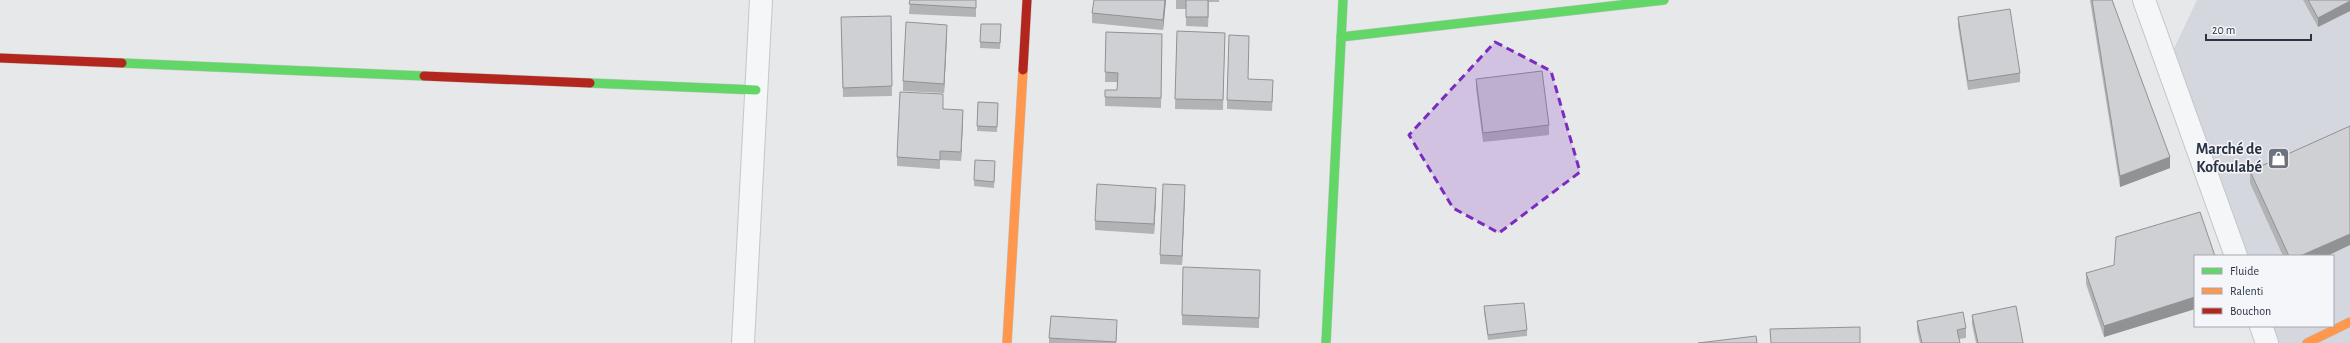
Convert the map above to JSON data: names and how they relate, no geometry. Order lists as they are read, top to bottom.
{
  "places": {
    "shop": ["Marché de Kofoulabé"]
  },
  "legend": ["Fluide", "Ralenti", "Bouchon"],
  "scale_bar": "20 m"
}
